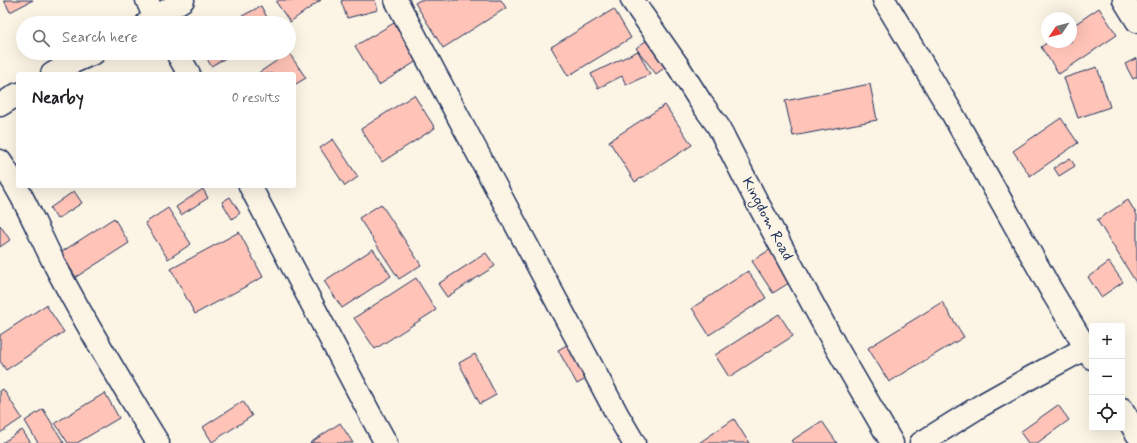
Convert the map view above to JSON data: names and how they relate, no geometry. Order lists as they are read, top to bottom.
{
  "streets": {
    "street": ["Kingdom Road"]
  },
  "north": "bottom left",
  "page": {
    "search": "Search here",
    "heading": ["Nearby", "0 results"],
    "map_buttons": ["+", "−"]
  }
}
